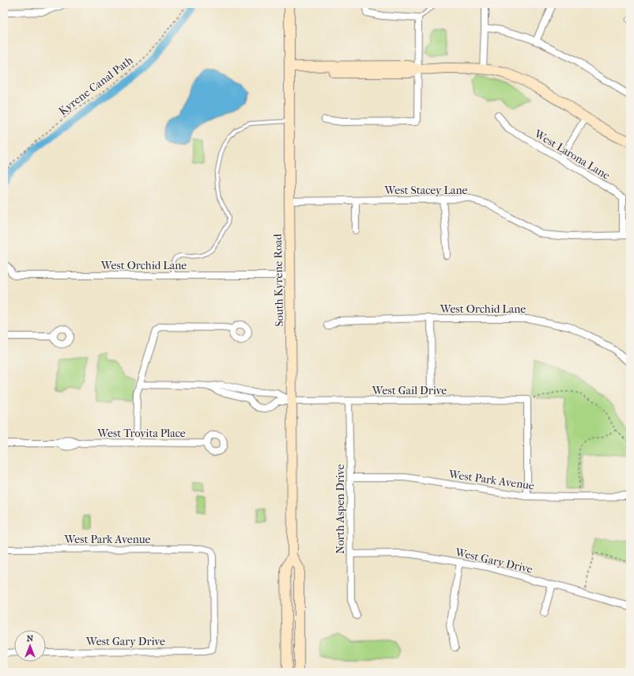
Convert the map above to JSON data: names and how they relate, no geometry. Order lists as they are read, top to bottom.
{
  "streets": {
    "main road": ["South Kyrene Road"],
    "street": [
      "West Larona Lane",
      "West Stacey Lane",
      "West Orchid Lane",
      "West Gail Drive",
      "West Trovita Place",
      "West Park Avenue",
      "North Aspen Drive",
      "West Gary Drive"
    ],
    "path": ["Kyrene Canal Path"]
  },
  "crossings": [
    ["West Larona Lane", "West Stacey Lane"],
    ["West Stacey Lane", "South Kyrene Road"],
    ["West Orchid Lane", "South Kyrene Road"],
    ["South Kyrene Road", "West Gail Drive"],
    ["West Gail Drive", "North Aspen Drive"],
    ["West Park Avenue", "North Aspen Drive"],
    ["West Park Avenue", "West Gary Drive"],
    ["North Aspen Drive", "West Gary Drive"]
  ],
  "north": "top"
}
